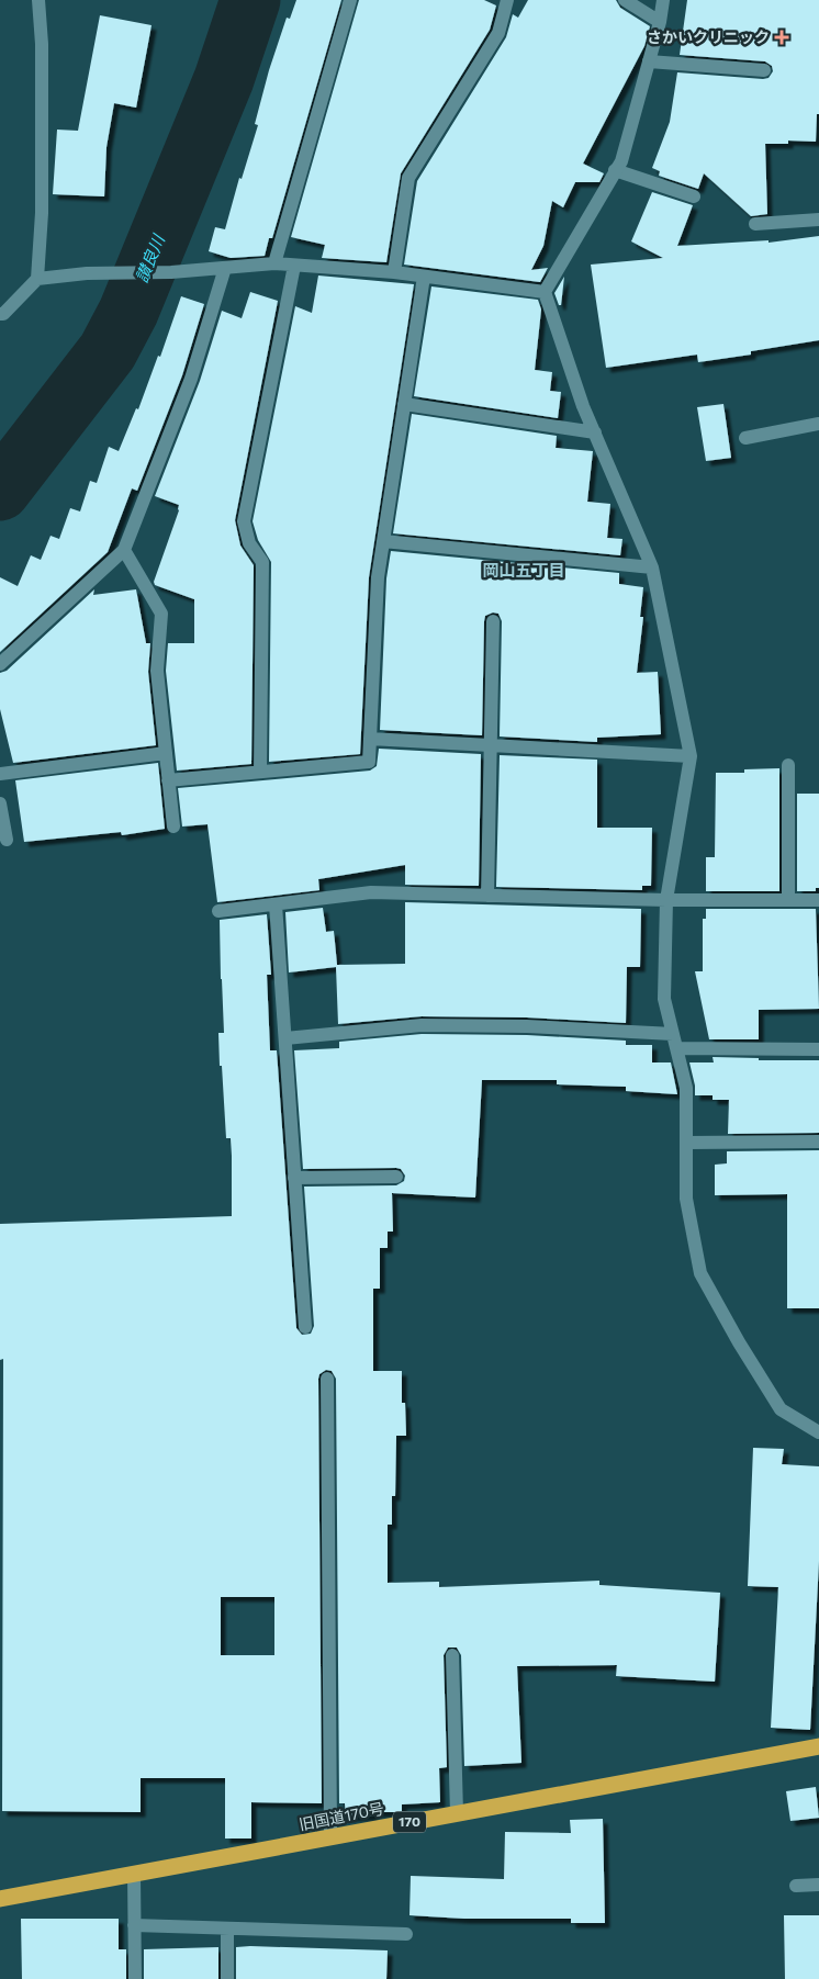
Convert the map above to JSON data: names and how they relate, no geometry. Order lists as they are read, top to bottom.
{
  "streets": {
    "highway": ["旧国道170号", "170"]
  },
  "districts": ["岡山五丁目"],
  "water": ["讃良川"],
  "places": {
    "health": ["さかいクリニック"]
  }
}
